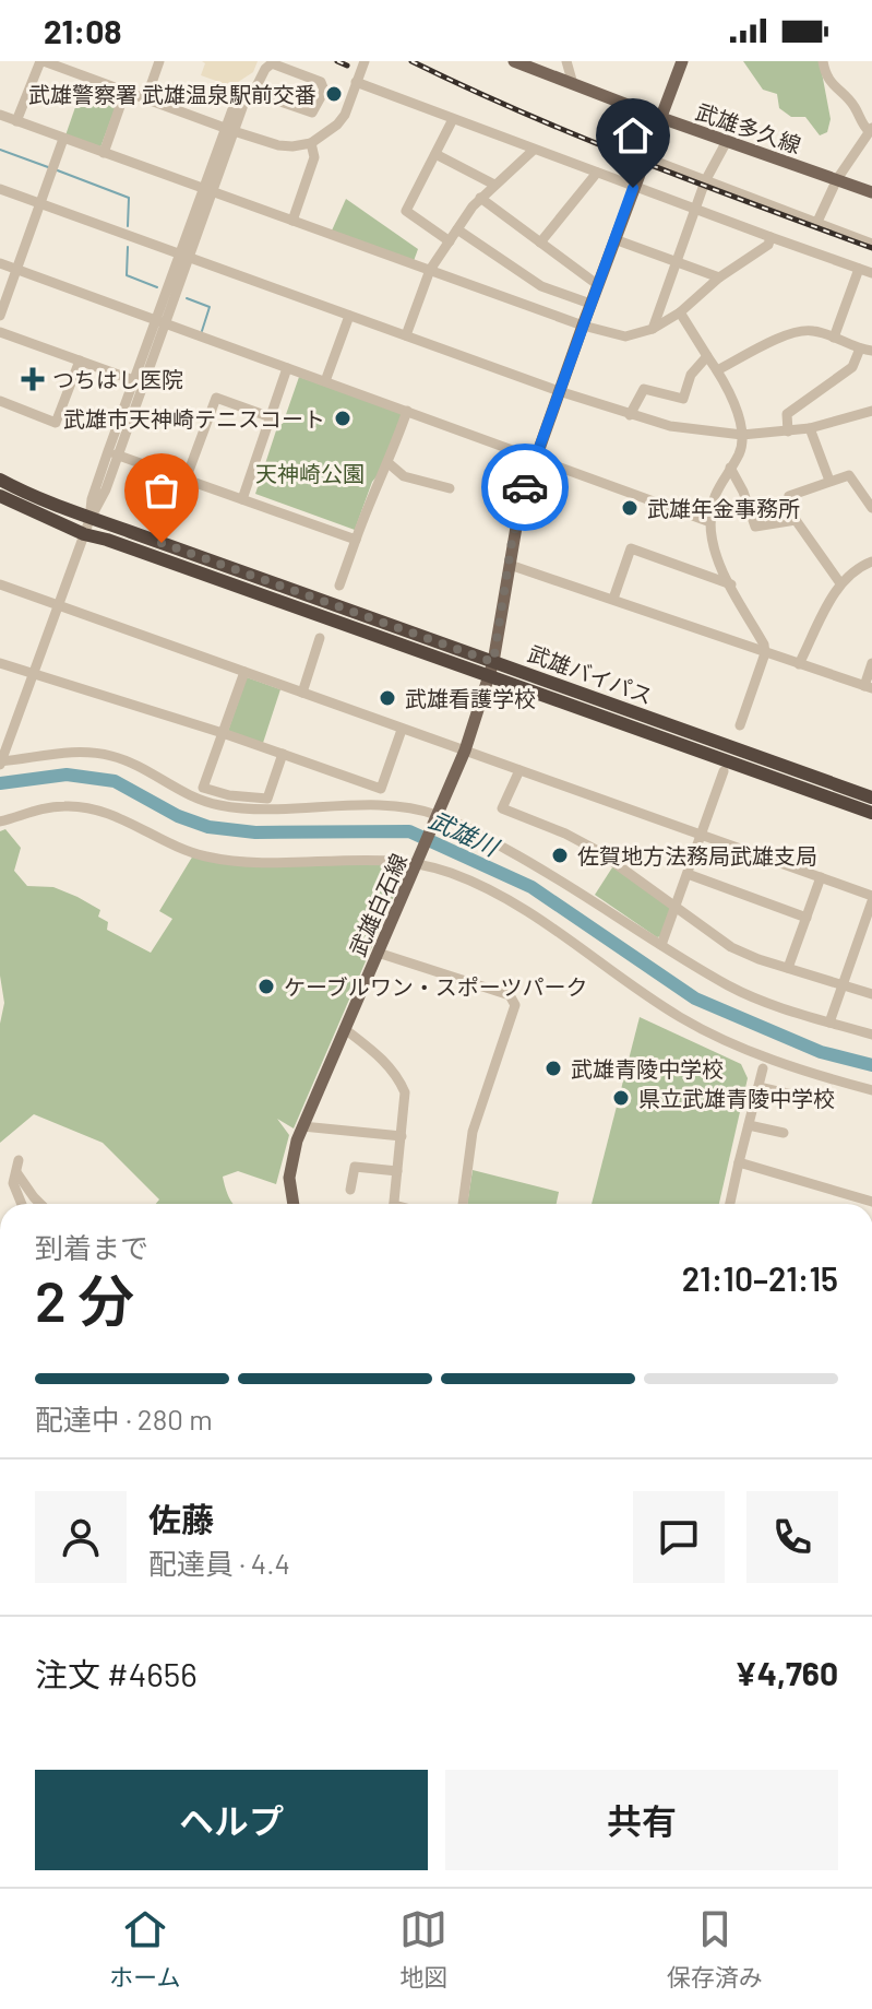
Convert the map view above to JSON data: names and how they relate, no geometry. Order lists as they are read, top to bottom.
{
  "streets": {
    "highway": ["武雄バイパス"],
    "main road": ["武雄多久線", "武雄白石線"]
  },
  "crossings": [
    ["武雄多久線", "武雄白石線"],
    ["武雄バイパス", "武雄白石線"]
  ],
  "water": ["武雄川"],
  "parks": ["天神崎公園"],
  "places": {
    "other": [
      "武雄警察署 武雄温泉駅前交番",
      "武雄市天神崎テニスコート",
      "武雄年金事務所",
      "武雄看護学校",
      "佐賀地方法務局武雄支局",
      "ケーブルワン・スポーツパーク",
      "武雄青陵中学校",
      "県立武雄青陵中学校"
    ],
    "health": ["つちはし医院"]
  },
  "page": {
    "status": "21:08",
    "heading": ["2 分", "到着まで", "21:10–21:15"],
    "panel": [
      "佐藤",
      "配達員 · 4.4",
      "注文 #4656",
      "¥4,760"
    ],
    "bar": "配達中 · 280 m",
    "buttons": ["ヘルプ", "共有"],
    "tabs": ["ホーム", "地図", "保存済み"]
  }
}
